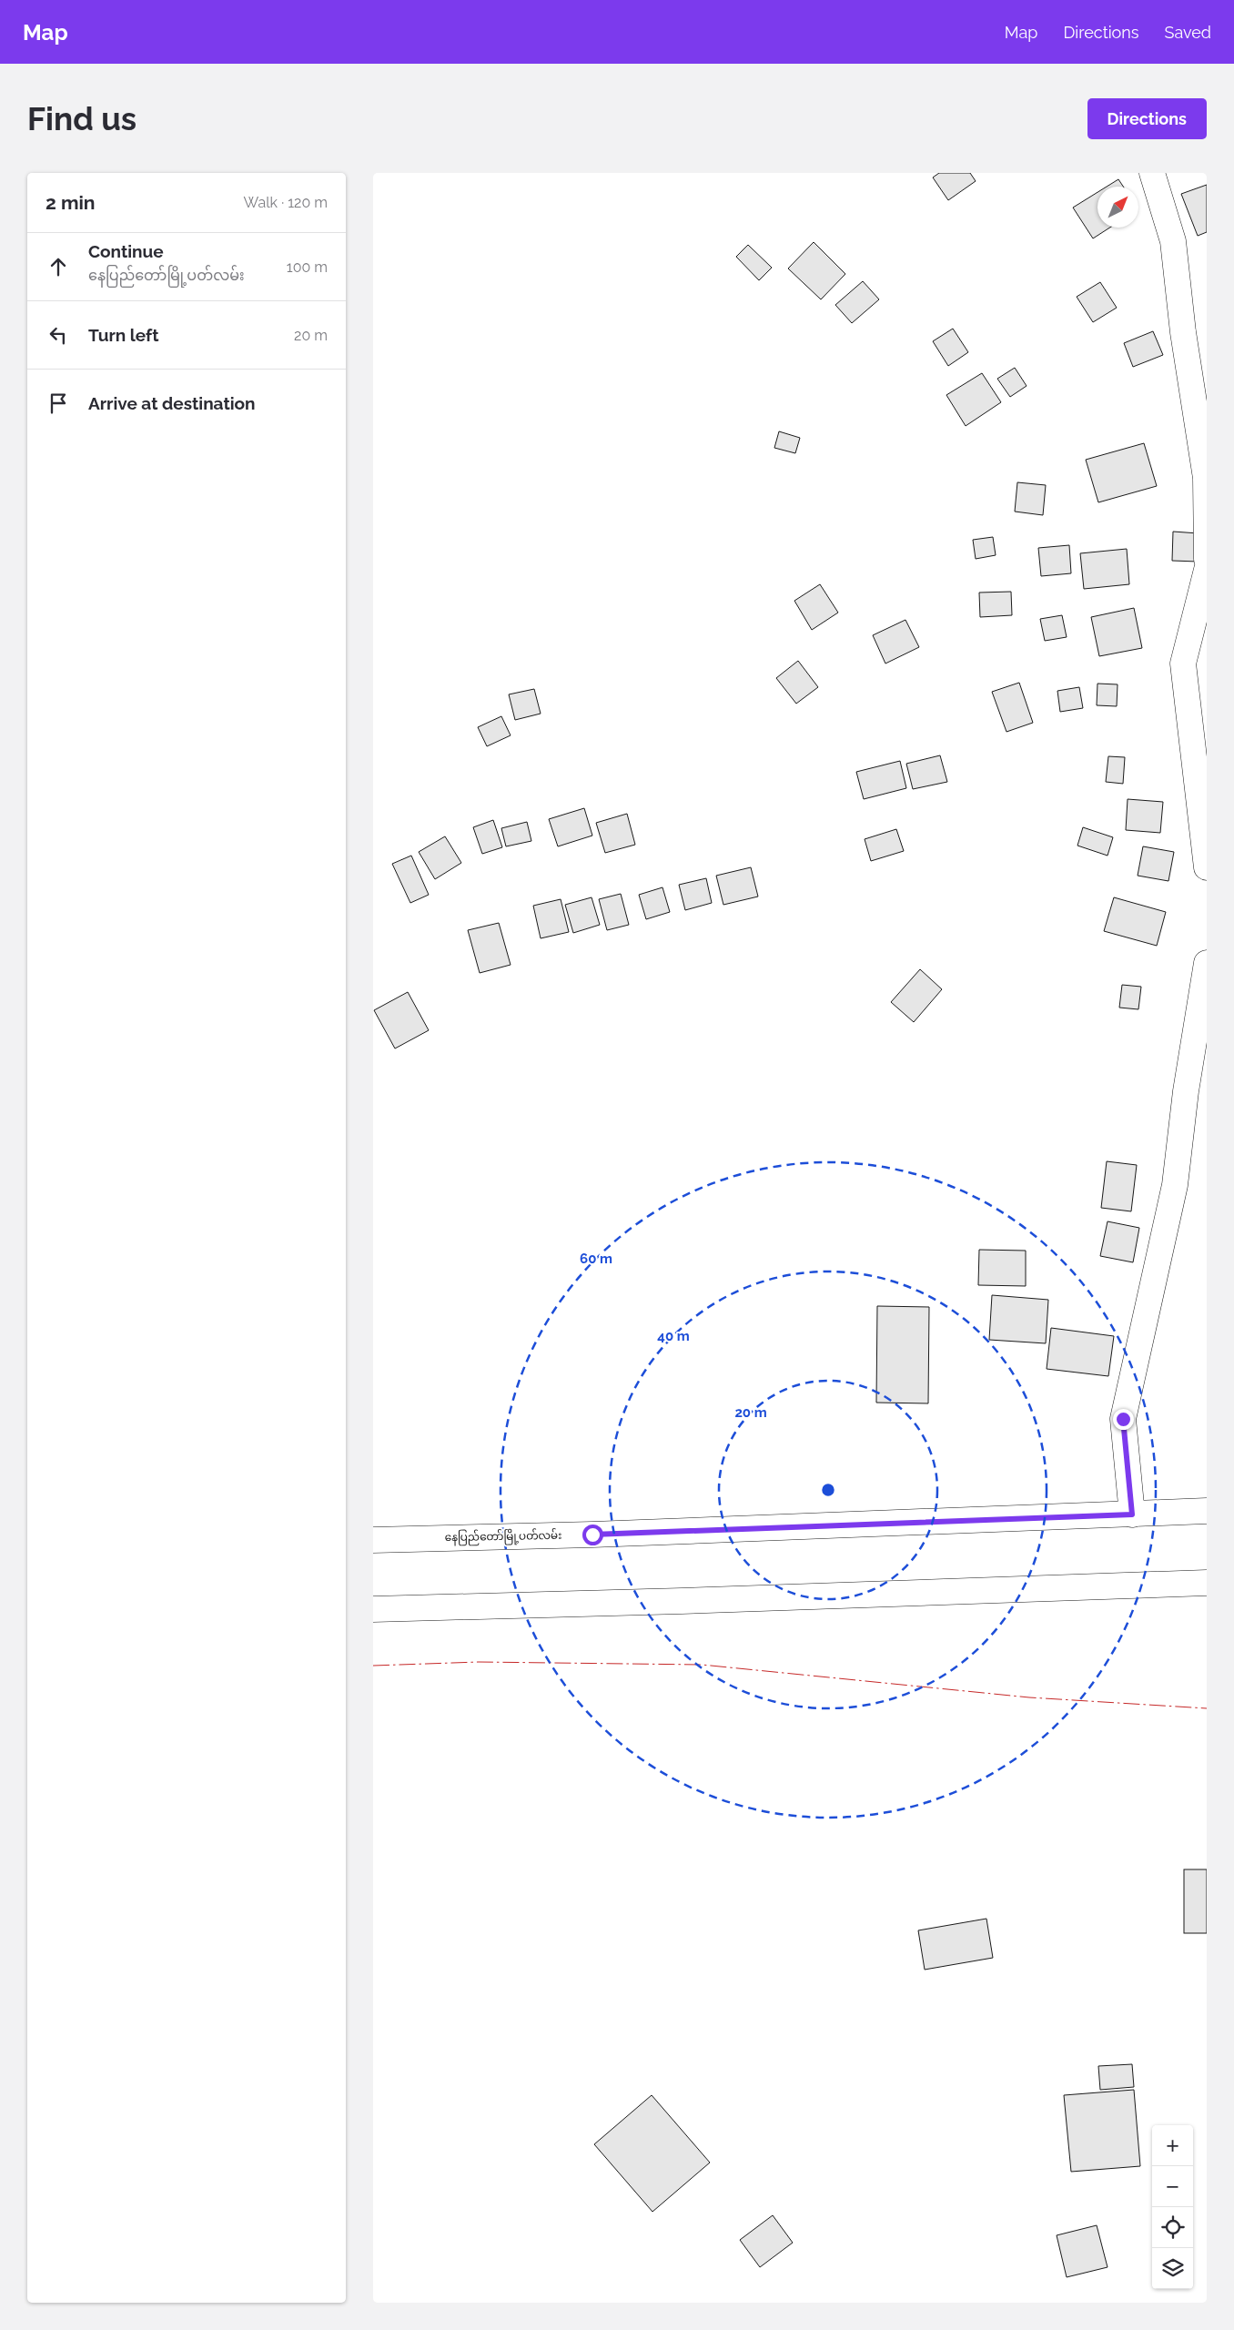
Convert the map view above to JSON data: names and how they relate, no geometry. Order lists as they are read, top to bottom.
{
  "streets": {
    "main road": ["နေပြည်တော်မြို့ပတ်လမ်း"]
  },
  "north": "top right",
  "page": {
    "header": "Map",
    "nav": ["Map", "Directions", "Saved"],
    "buttons": "Directions",
    "title": "Find us",
    "heading": ["2 min", "Walk · 120 m"],
    "list": [
      ["Continue", "နေပြည်တော်မြို့ပတ်လမ်း", "100 m"],
      ["Turn left", "20 m"],
      "Arrive at destination"
    ],
    "map_buttons": ["+", "−"]
  },
  "rings": ["60 m", "40 m", "20 m"]
}
